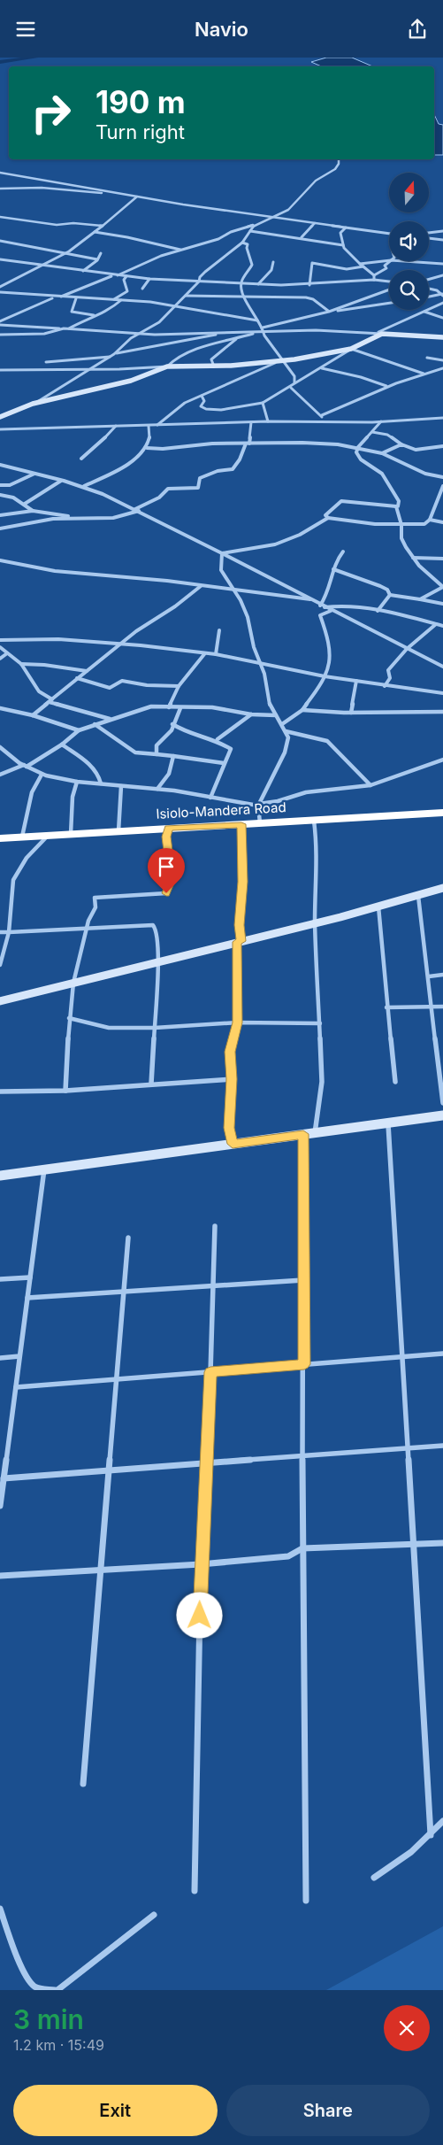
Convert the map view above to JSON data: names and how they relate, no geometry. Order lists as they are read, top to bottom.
{
  "streets": {
    "highway": ["Isiolo-Mandera Road"]
  },
  "north": "top",
  "page": {
    "header": "Navio",
    "turn": ["190 m", "Turn right"],
    "heading": ["3 min", "1.2 km · 15:49"],
    "buttons": ["Exit", "Share"]
  }
}
